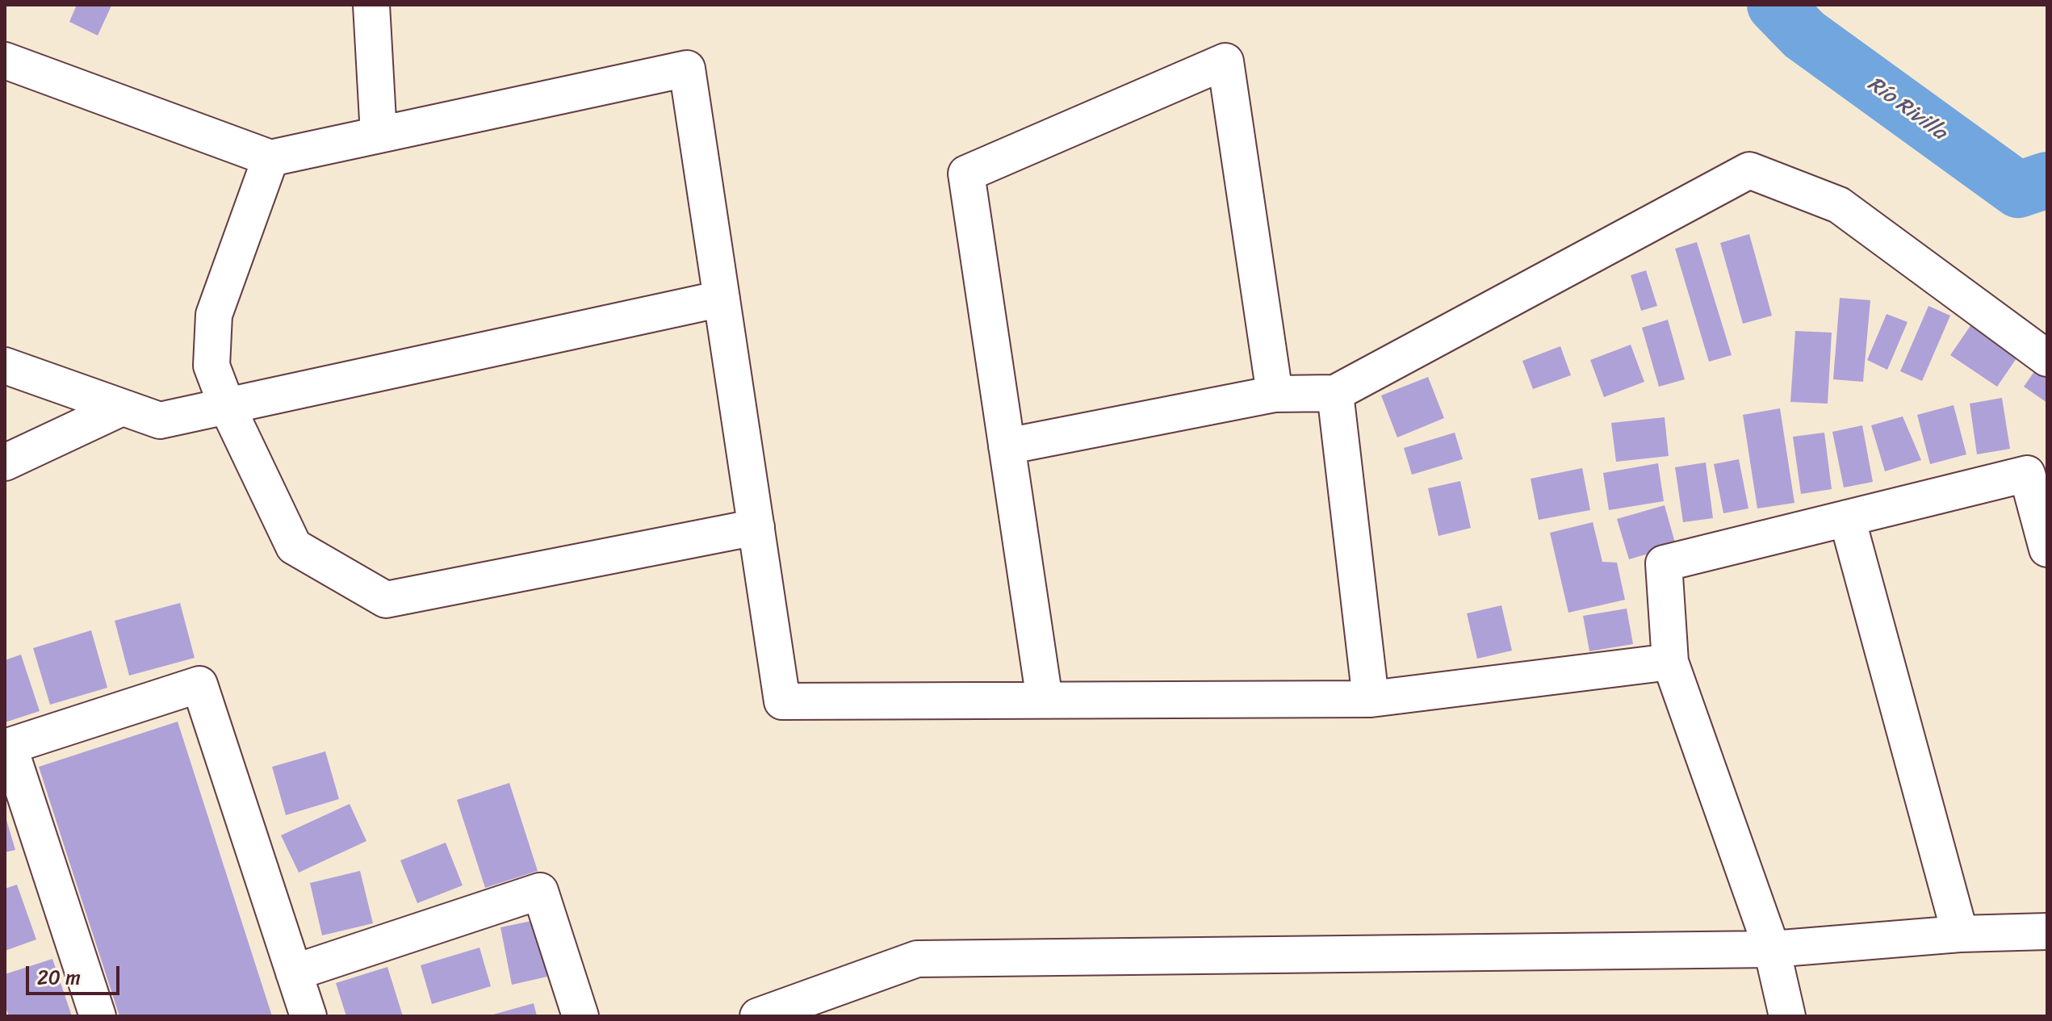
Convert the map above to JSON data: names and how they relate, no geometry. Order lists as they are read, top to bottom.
{
  "water": ["Río Rivilla"],
  "scale_bar": "20 m"
}
